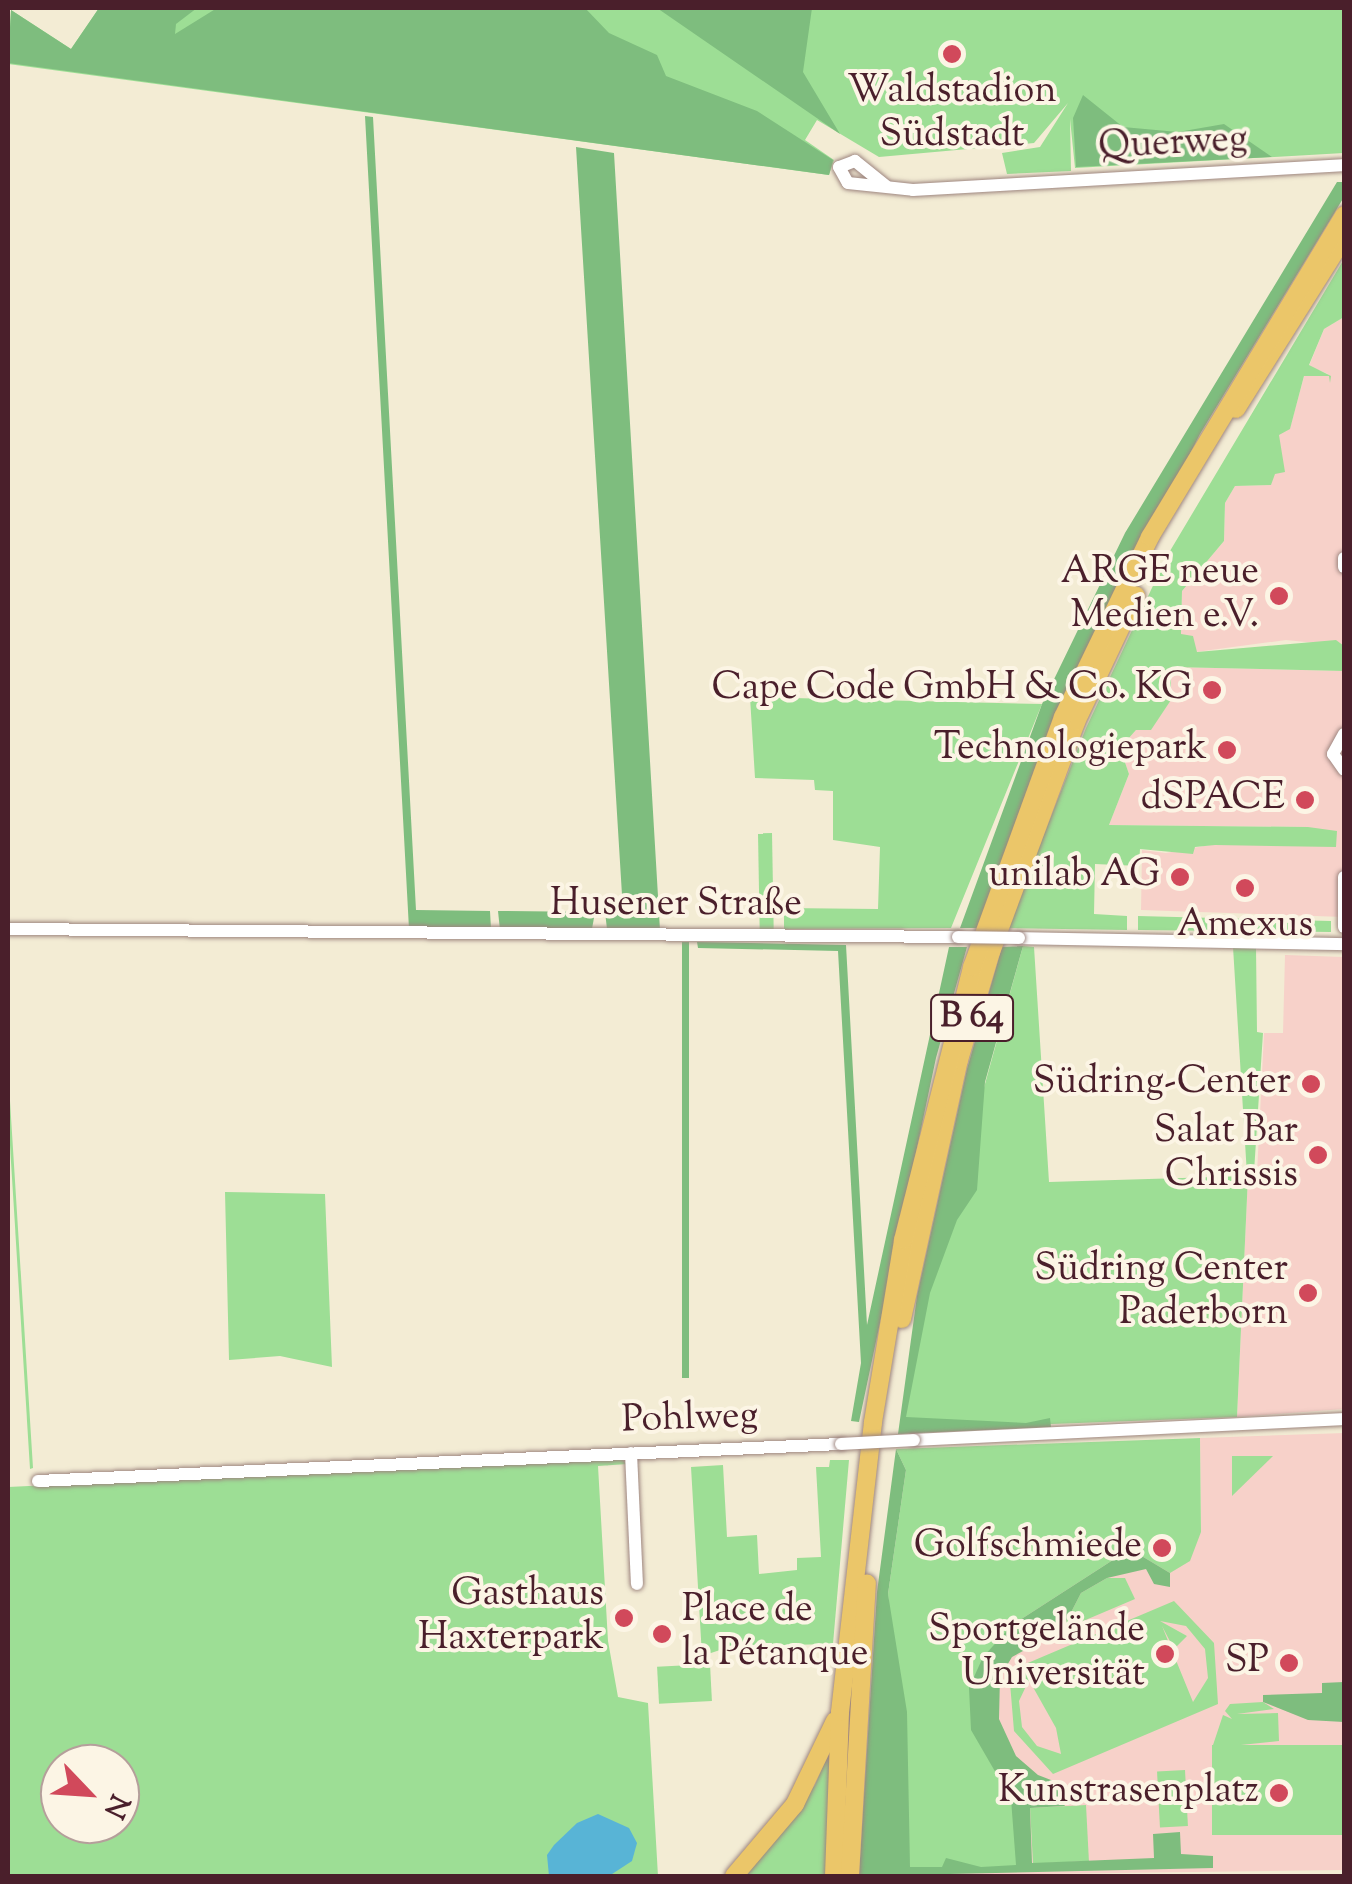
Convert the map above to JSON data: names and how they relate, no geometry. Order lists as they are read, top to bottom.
{
  "streets": {
    "highway": ["B 64"],
    "street": ["Querweg", "Husener Straße", "Pohlweg"]
  },
  "places": [
    "Waldstadion Südstadt",
    "ARGE neue Medien e.V.",
    "Cape Code GmbH & Co. KG",
    "Technologiepark",
    "dSPACE",
    "unilab AG",
    "Amexus",
    "Südring-Center",
    "Salat Bar Chrissis",
    "Südring Center Paderborn",
    "Golfschmiede",
    "Gasthaus Haxterpark",
    "Place de la Pétanque",
    "Sportgelände Universität",
    "SP",
    "Kunstrasenplatz"
  ],
  "north": "bottom right"
}
